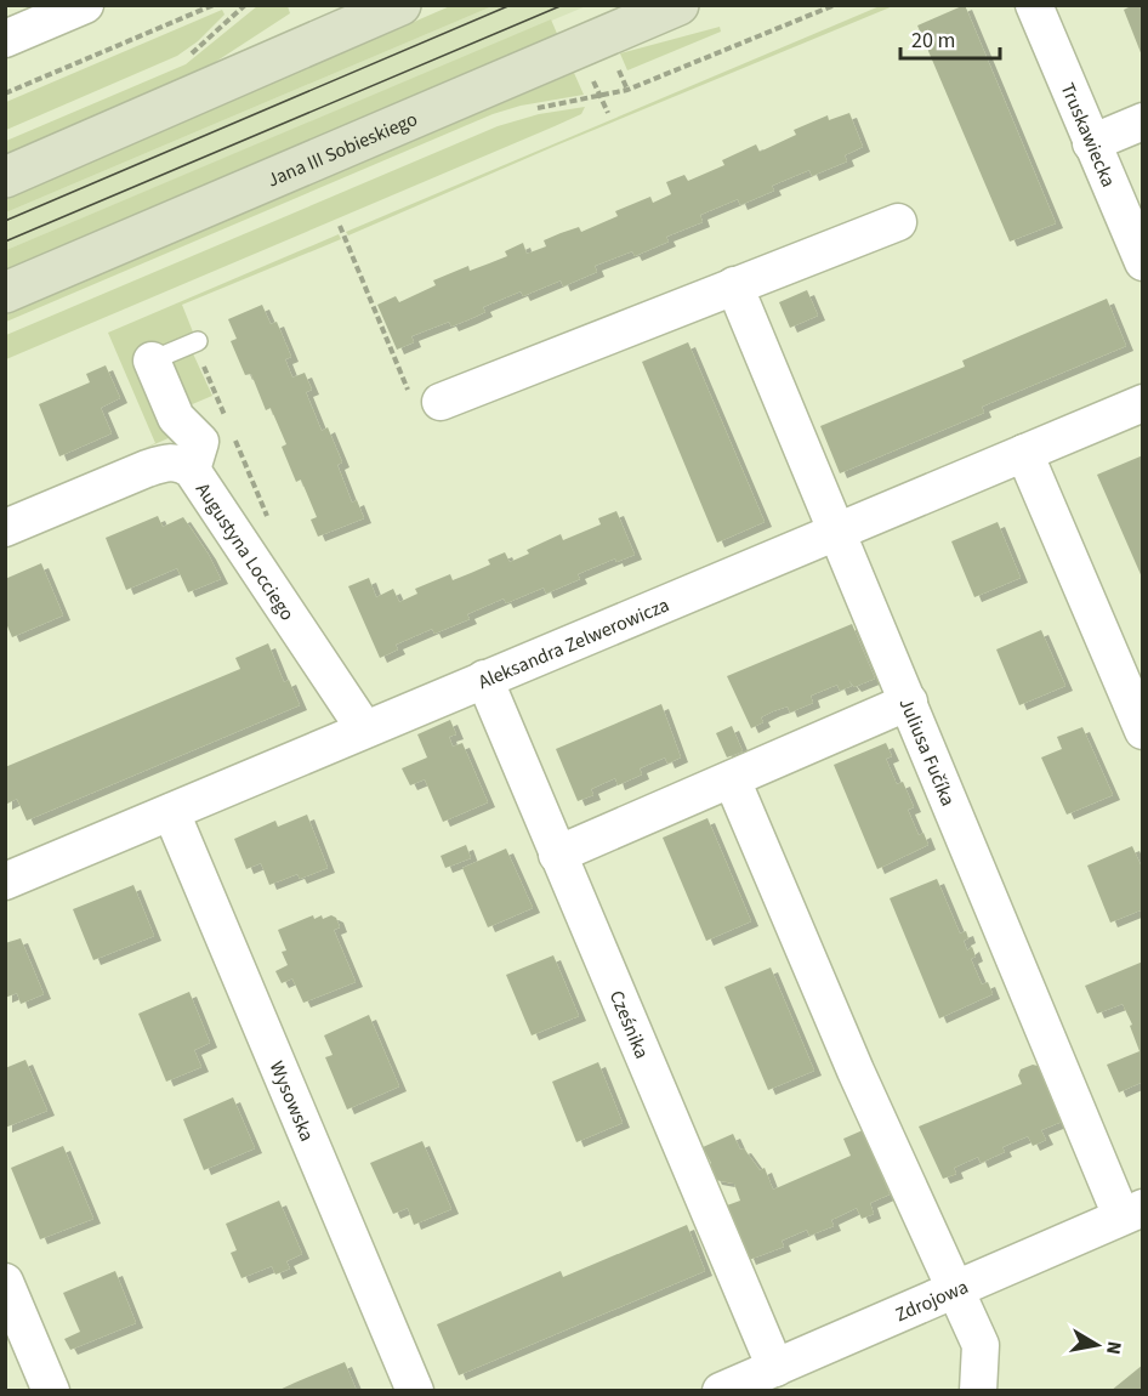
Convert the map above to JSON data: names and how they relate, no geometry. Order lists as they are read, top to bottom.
{
  "streets": {
    "main road": ["Jana III Sobieskiego"],
    "street": [
      "Truskawiecka",
      "Augustyna Locciego",
      "Aleksandra Zelwerowicza",
      "Juliusa Fučíka",
      "Cześnika",
      "Wysowska",
      "Zdrojowa"
    ]
  },
  "crossings": [
    ["Augustyna Locciego", "Aleksandra Zelwerowicza"],
    ["Aleksandra Zelwerowicza", "Juliusa Fučíka"],
    ["Aleksandra Zelwerowicza", "Cześnika"],
    ["Aleksandra Zelwerowicza", "Wysowska"],
    ["Juliusa Fučíka", "Zdrojowa"],
    ["Cześnika", "Zdrojowa"]
  ],
  "scale_bar": "20 m",
  "north": "right"
}
